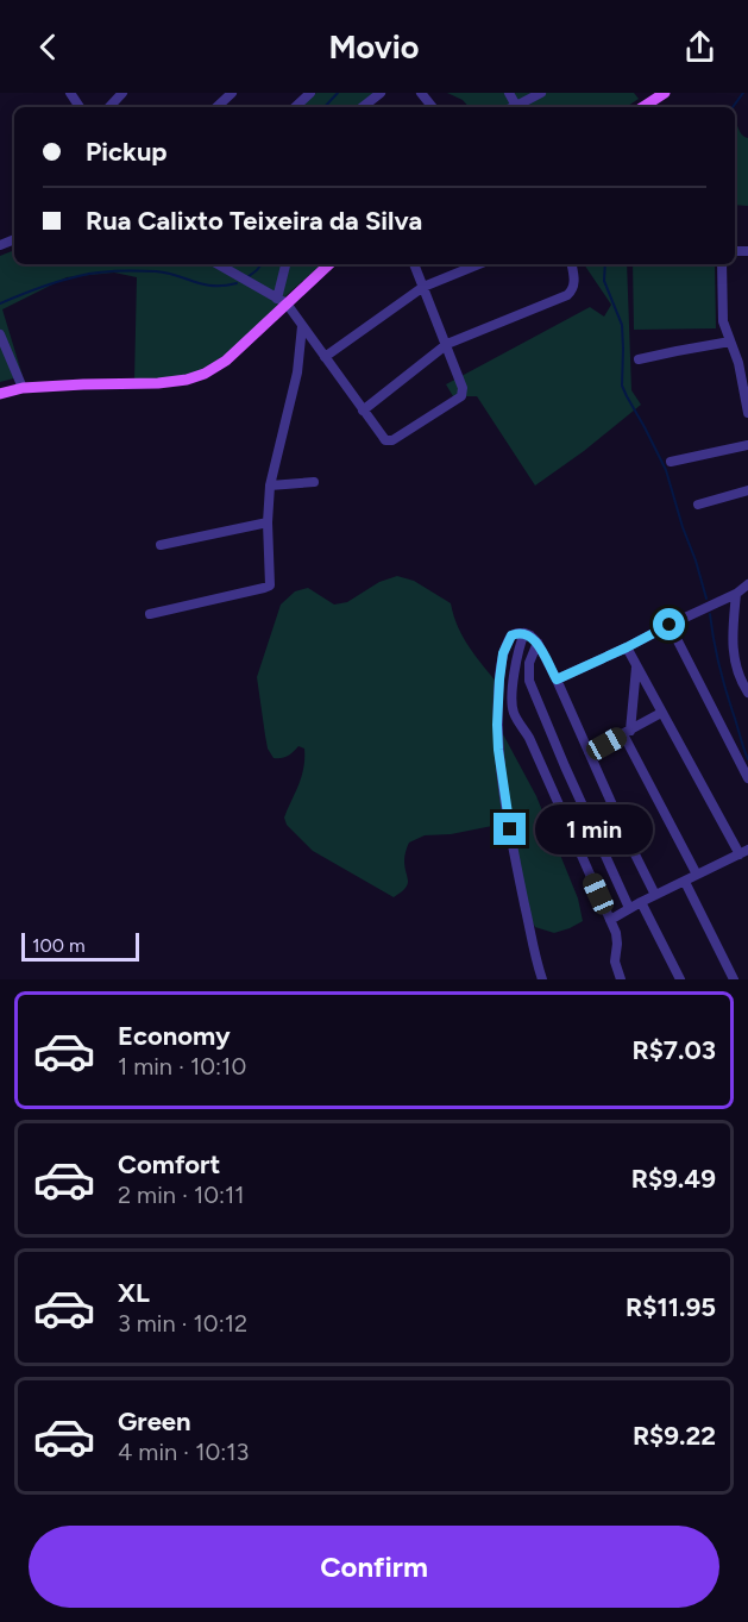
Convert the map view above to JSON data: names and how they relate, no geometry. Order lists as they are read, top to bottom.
{
  "scale_bar": "100 m",
  "page": {
    "header": "Movio",
    "banner": ["Pickup", "Rua Calixto Teixeira da Silva"],
    "bubble": "1 min",
    "scale": "100 m",
    "list": [
      {
        "name": "Economy",
        "note": "1 min · 10:10",
        "value": "R$7.03"
      },
      {
        "name": "Comfort",
        "note": "2 min · 10:11",
        "value": "R$9.49"
      },
      {
        "name": "XL",
        "note": "3 min · 10:12",
        "value": "R$11.95"
      },
      {
        "name": "Green",
        "note": "4 min · 10:13",
        "value": "R$9.22"
      }
    ],
    "buttons": "Confirm"
  }
}
